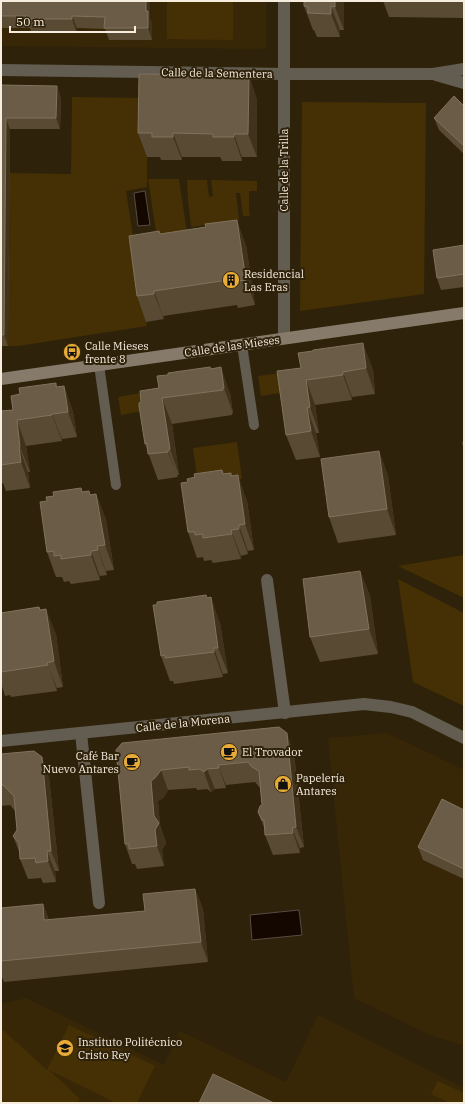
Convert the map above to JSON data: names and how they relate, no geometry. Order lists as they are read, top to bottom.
{
  "streets": {
    "main road": ["Calle de las Mieses"],
    "street": ["Calle de la Sementera", "Calle de la Trilla", "Calle de la Morena"]
  },
  "crossings": [
    ["Calle de la Sementera", "Calle de la Trilla"],
    ["Calle de la Trilla", "Calle de las Mieses"]
  ],
  "places": {
    "building": ["Residencial Las Eras"],
    "bus stop": ["Calle Mieses frente 8"],
    "cafe": ["El Trovador", "Café Bar Nuevo Antares"],
    "shop": ["Papelería Antares"],
    "school or university": ["Instituto Politécnico Cristo Rey"]
  },
  "scale_bar": "50 m"
}
